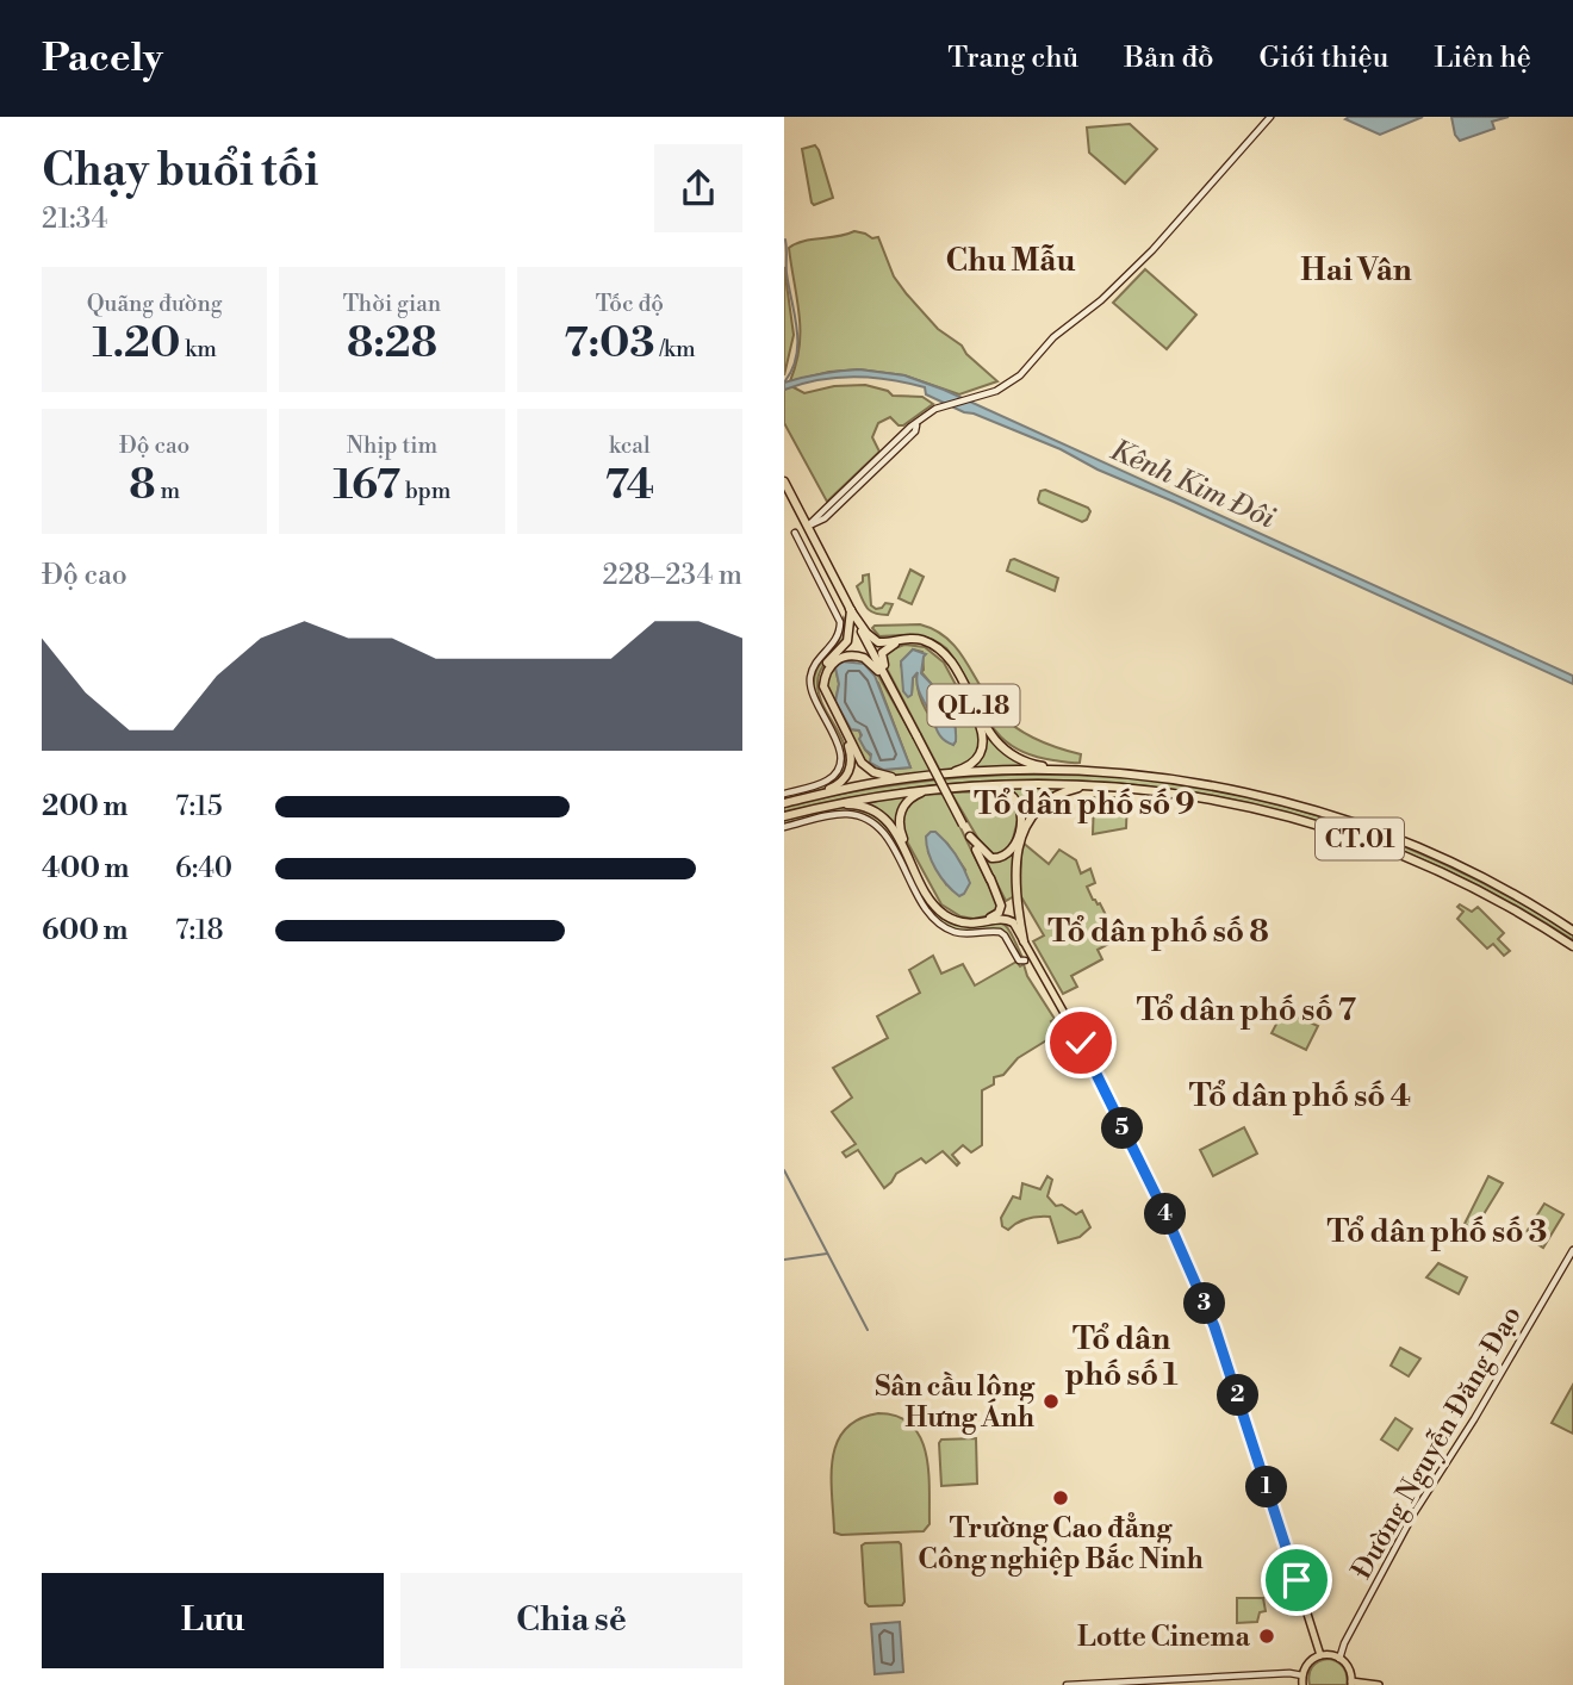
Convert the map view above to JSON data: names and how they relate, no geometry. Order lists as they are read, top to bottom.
{
  "streets": {
    "highway": ["QL.18", "CT.01"],
    "main road": ["Đường Nguyễn Đăng Đạo"]
  },
  "crossings": [
    ["QL.18", "CT.01"]
  ],
  "districts": [
    "Chu Mẫu",
    "Hai Vân",
    "Tổ dân phố số 9",
    "Tổ dân phố số 8",
    "Tổ dân phố số 7",
    "Tổ dân phố số 4",
    "Tổ dân phố số 3",
    "Tổ dân phố số 1"
  ],
  "water": ["Kênh Kim Đôi"],
  "places": ["Sân cầu lông Hưng Ánh", "Trường Cao đẳng Công nghiệp Bắc Ninh", "Lotte Cinema"],
  "page": {
    "header": "Pacely",
    "nav": [
      "Trang chủ",
      "Bản đồ",
      "Giới thiệu",
      "Liên hệ"
    ],
    "heading": ["Chạy buổi tối", "21:34"],
    "stats": [
      ["Quãng đường", "1.20 km"],
      ["Thời gian", "8:28"],
      ["Tốc độ", "7:03 /km"],
      ["Độ cao", "8 m"],
      ["Nhịp tim", "167 bpm"],
      ["kcal", "74"]
    ],
    "chart": ["Độ cao", "228–234 m"],
    "list": [
      {
        "name": "200 m",
        "note": "7:15"
      },
      {
        "name": "400 m",
        "note": "6:40"
      },
      {
        "name": "600 m",
        "note": "7:18"
      }
    ],
    "pins": [
      "5",
      "4",
      "3",
      "2",
      "1"
    ],
    "buttons": ["Lưu", "Chia sẻ"]
  }
}
